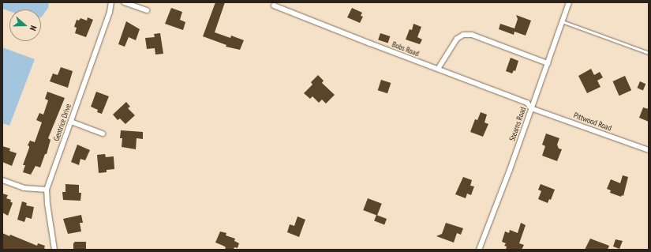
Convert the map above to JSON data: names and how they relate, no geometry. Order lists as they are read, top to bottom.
{
  "streets": {
    "street": [
      "Bobs Road",
      "Pittwood Road",
      "Gentrice Drive",
      "Stearns Road"
    ]
  },
  "crossings": [
    ["Bobs Road", "Pittwood Road"],
    ["Bobs Road", "Stearns Road"],
    ["Pittwood Road", "Stearns Road"]
  ],
  "north": "right"
}
